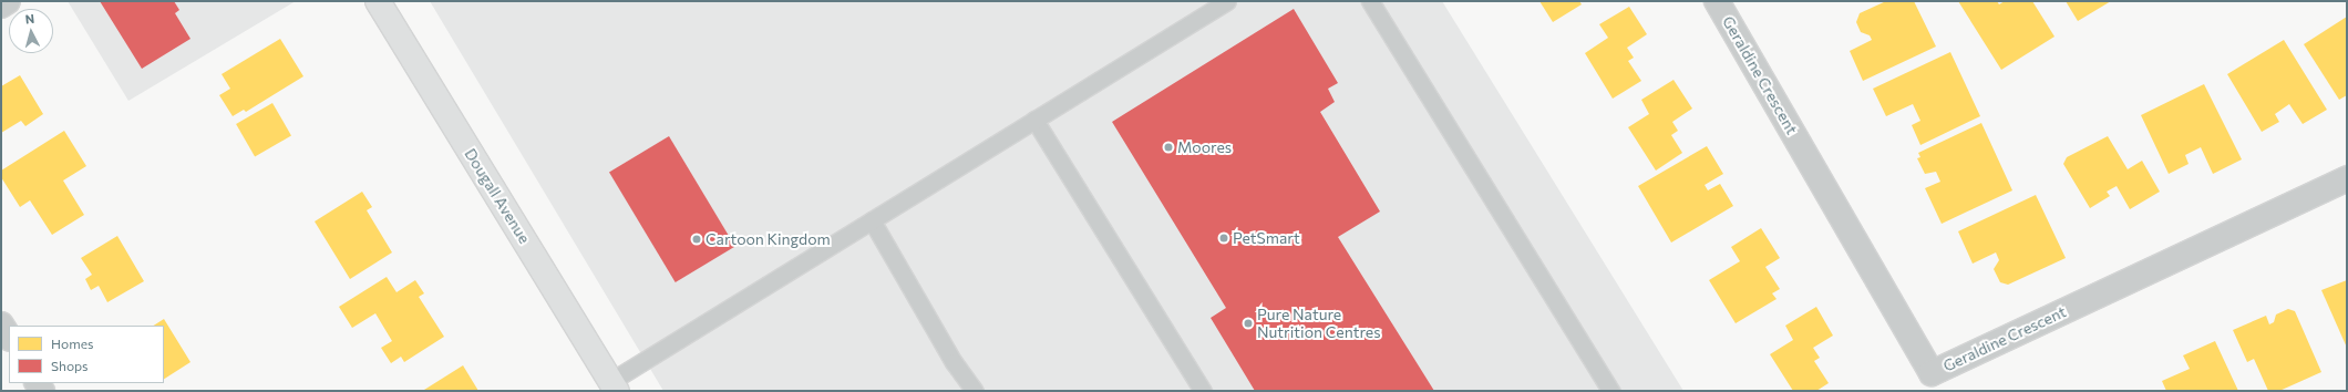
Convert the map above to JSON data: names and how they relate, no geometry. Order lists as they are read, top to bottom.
{
  "streets": {
    "main road": ["Dougall Avenue"],
    "street": ["Geraldine Crescent"]
  },
  "places": [
    "Moores",
    "PetSmart",
    "Cartoon Kingdom",
    "Pure Nature Nutrition Centres"
  ],
  "legend": ["Homes", "Shops"],
  "north": "top"
}
